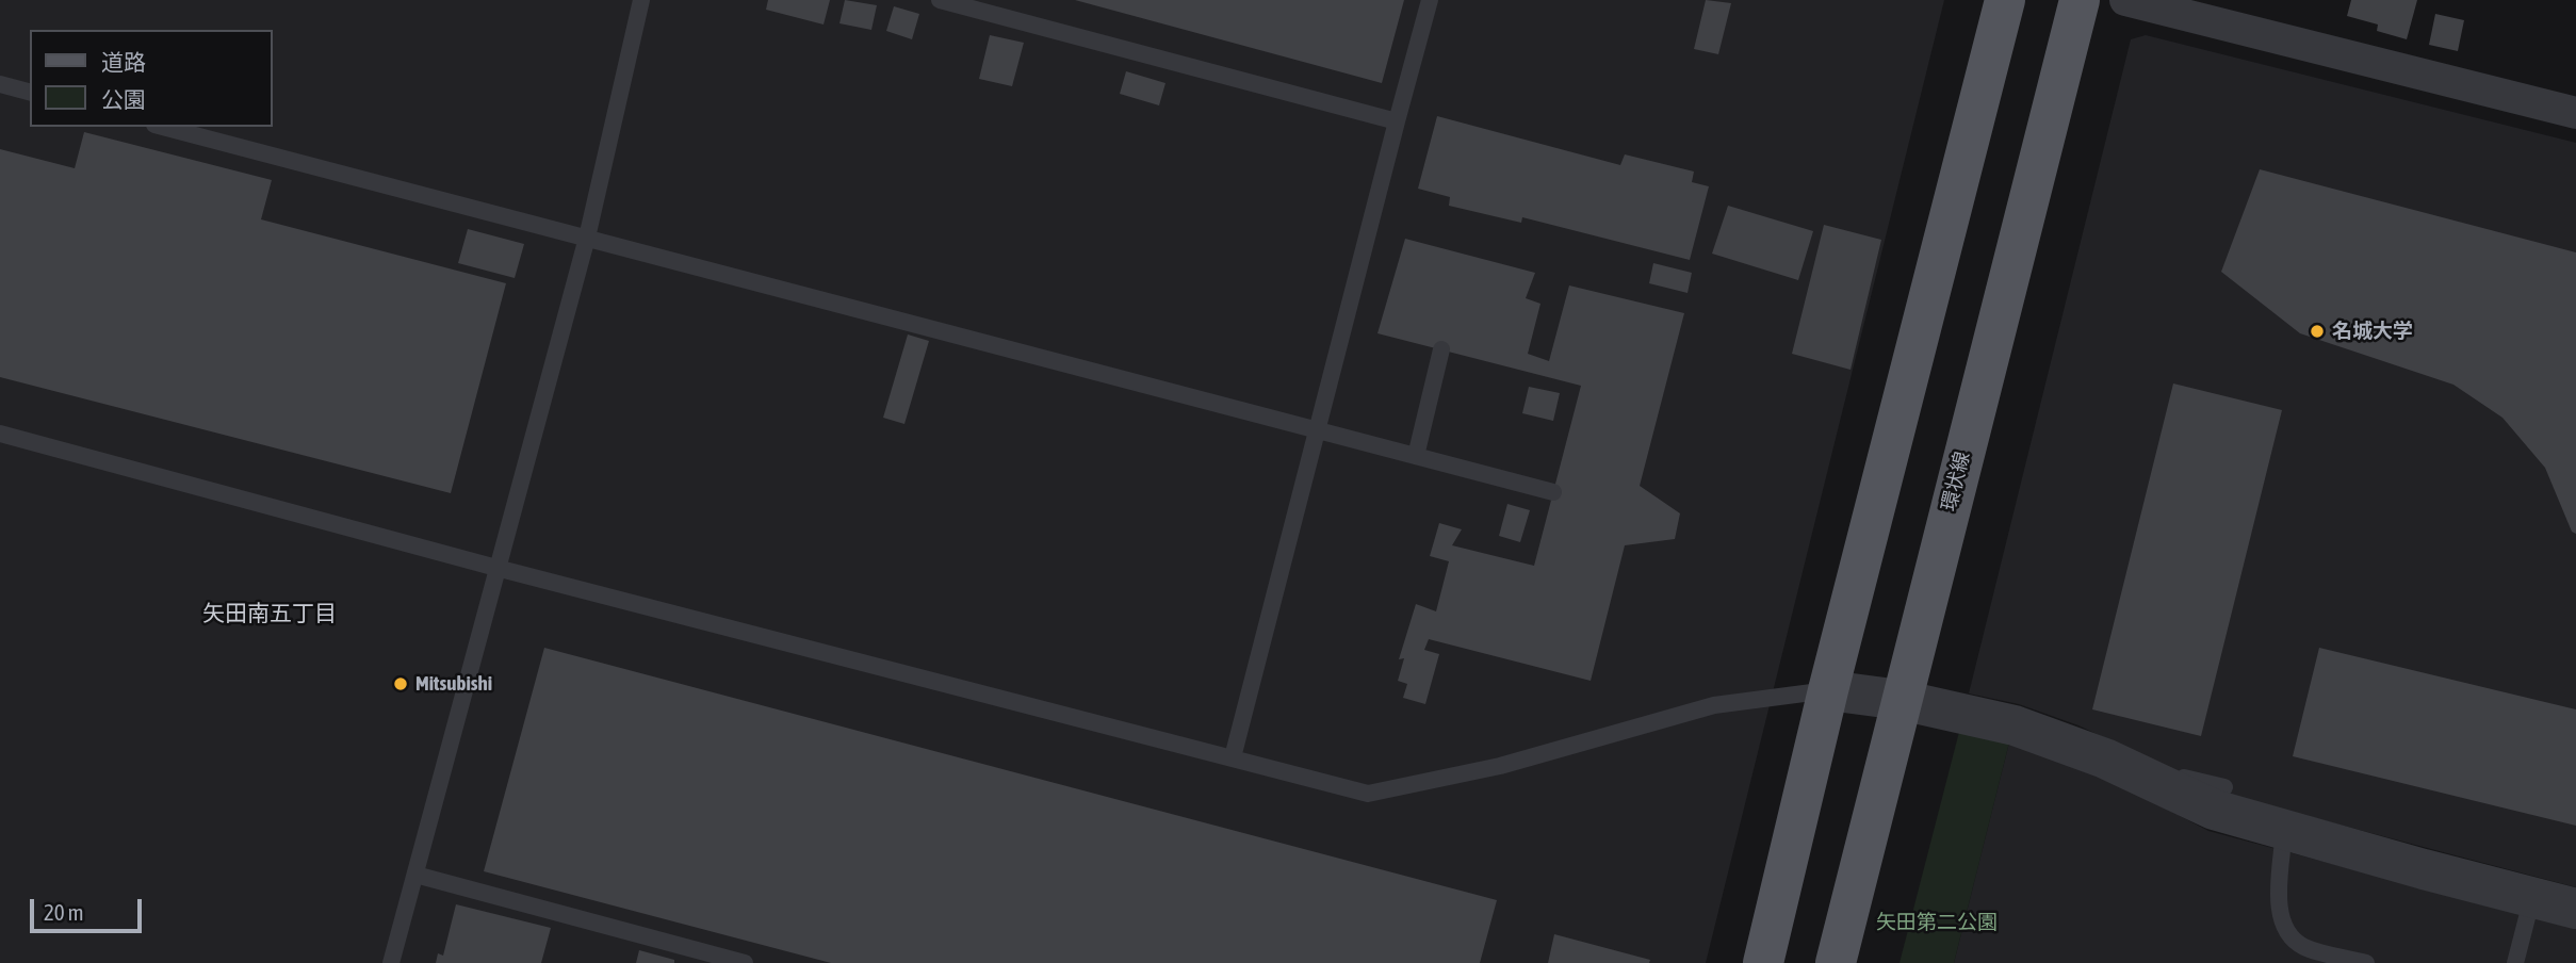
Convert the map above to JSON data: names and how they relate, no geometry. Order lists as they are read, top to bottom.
{
  "streets": {
    "main road": ["環状線"]
  },
  "districts": ["矢田南五丁目"],
  "parks": ["矢田第二公園"],
  "places": ["名城大学", "Mitsubishi"],
  "legend": ["道路", "公園"],
  "scale_bar": "20 m"
}
